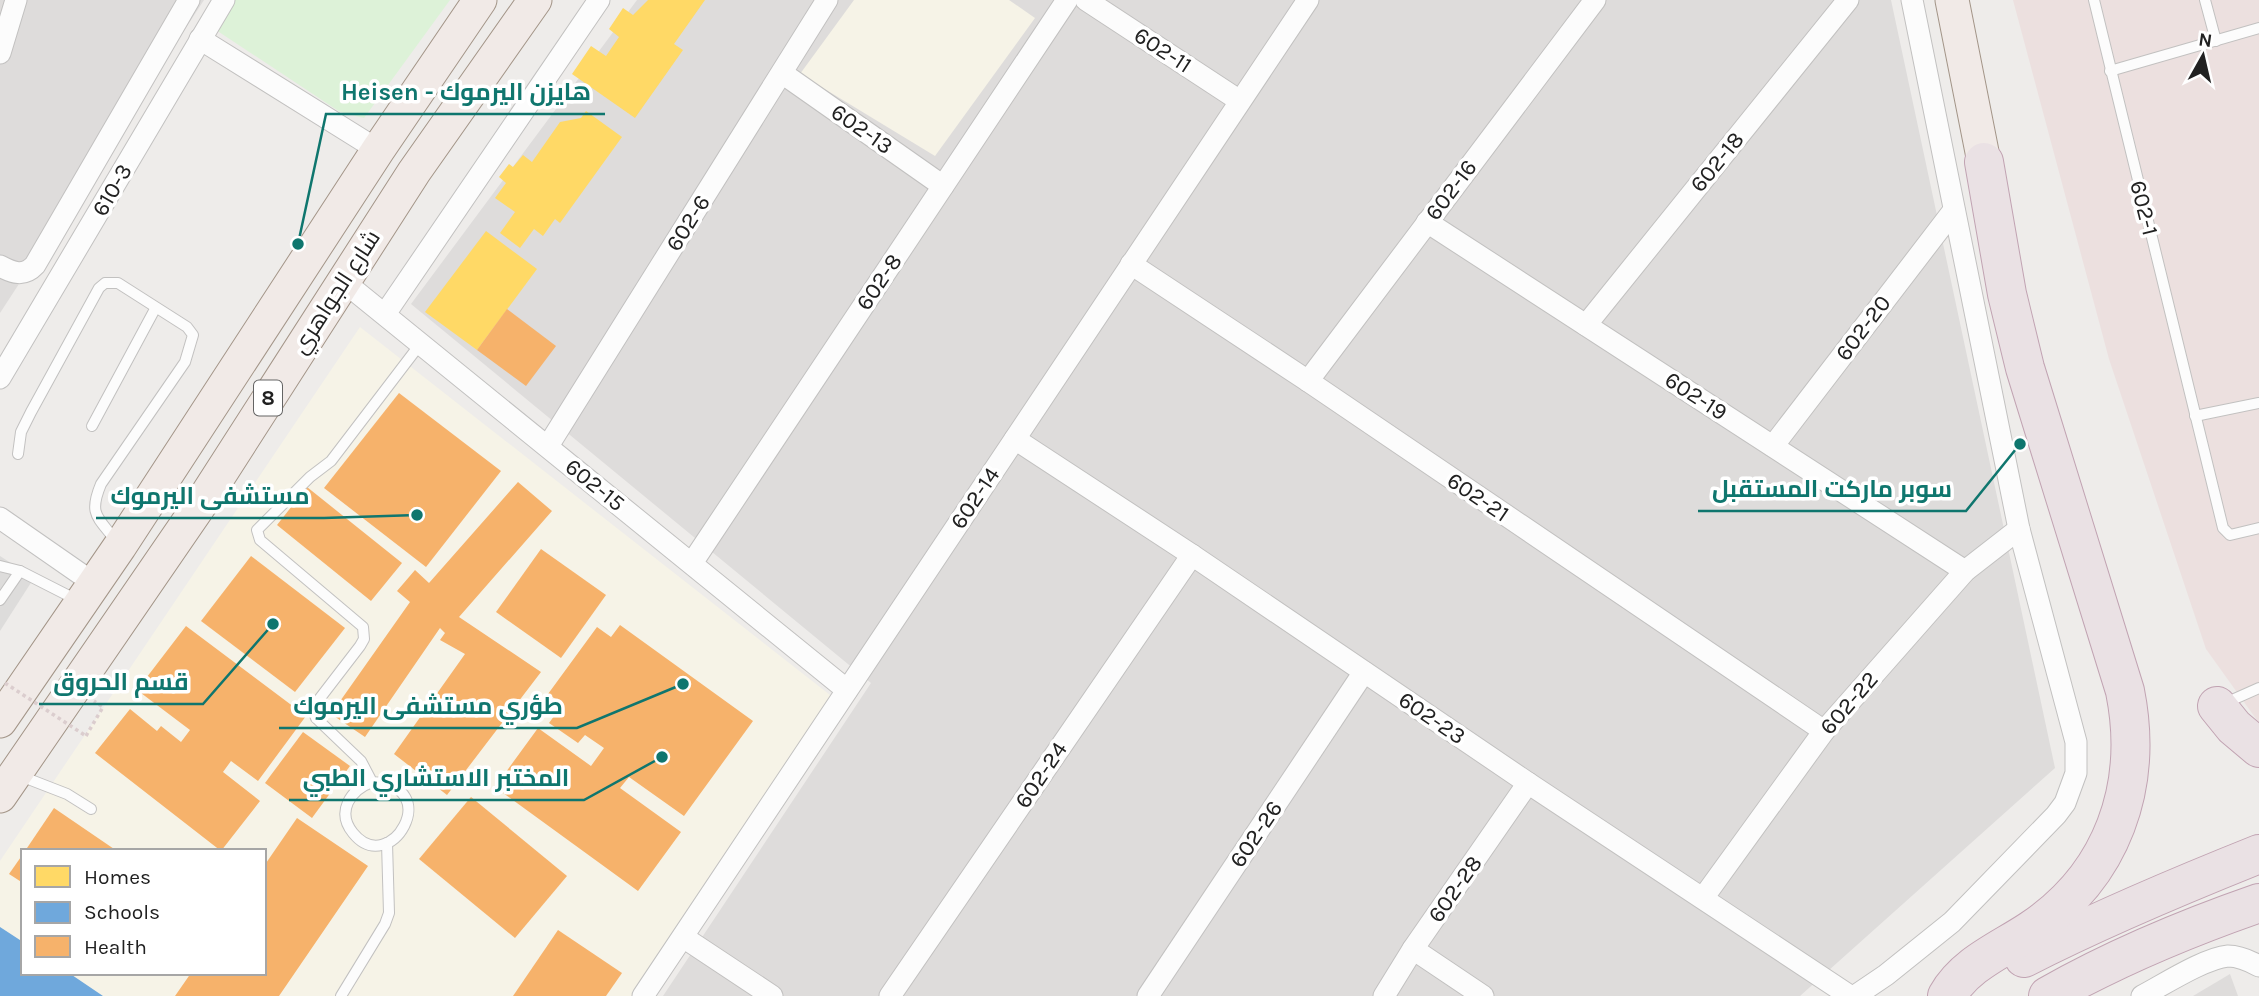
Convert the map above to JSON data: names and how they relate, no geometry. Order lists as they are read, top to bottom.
{
  "streets": {
    "main road": ["شارع الجواهري", "8"],
    "street": [
      "602-11",
      "602-13",
      "602-18",
      "610-3",
      "602-16",
      "602-6",
      "602-8",
      "602-20",
      "602-19",
      "602-15",
      "602-21",
      "602-14",
      "602-22",
      "602-23",
      "602-24",
      "602-26",
      "602-28"
    ],
    "lane": ["602-1"]
  },
  "crossings": [
    ["602-11", "602-14"],
    ["602-13", "602-6"],
    ["602-13", "602-8"],
    ["602-18", "602-19"],
    ["602-16", "602-19"],
    ["602-16", "602-21"],
    ["602-6", "602-15"],
    ["602-8", "602-15"],
    ["شارع الجواهري", "602-15"],
    ["602-20", "602-19"],
    ["602-19", "602-22"],
    ["602-15", "602-14"],
    ["602-21", "602-14"],
    ["602-21", "602-22"],
    ["602-14", "602-23"],
    ["602-22", "602-23"],
    ["602-23", "602-24"],
    ["602-23", "602-26"],
    ["602-23", "602-28"]
  ],
  "places": [
    "Heisen - هايزن اليرموك",
    "سوبر ماركت المستقبل",
    "مستشفى اليرموك",
    "قسم الحروق",
    "طؤري مستشفى اليرموك",
    "المختبر الاستشاري الطبي"
  ],
  "legend": ["Homes", "Schools", "Health"],
  "north": "top"
}
